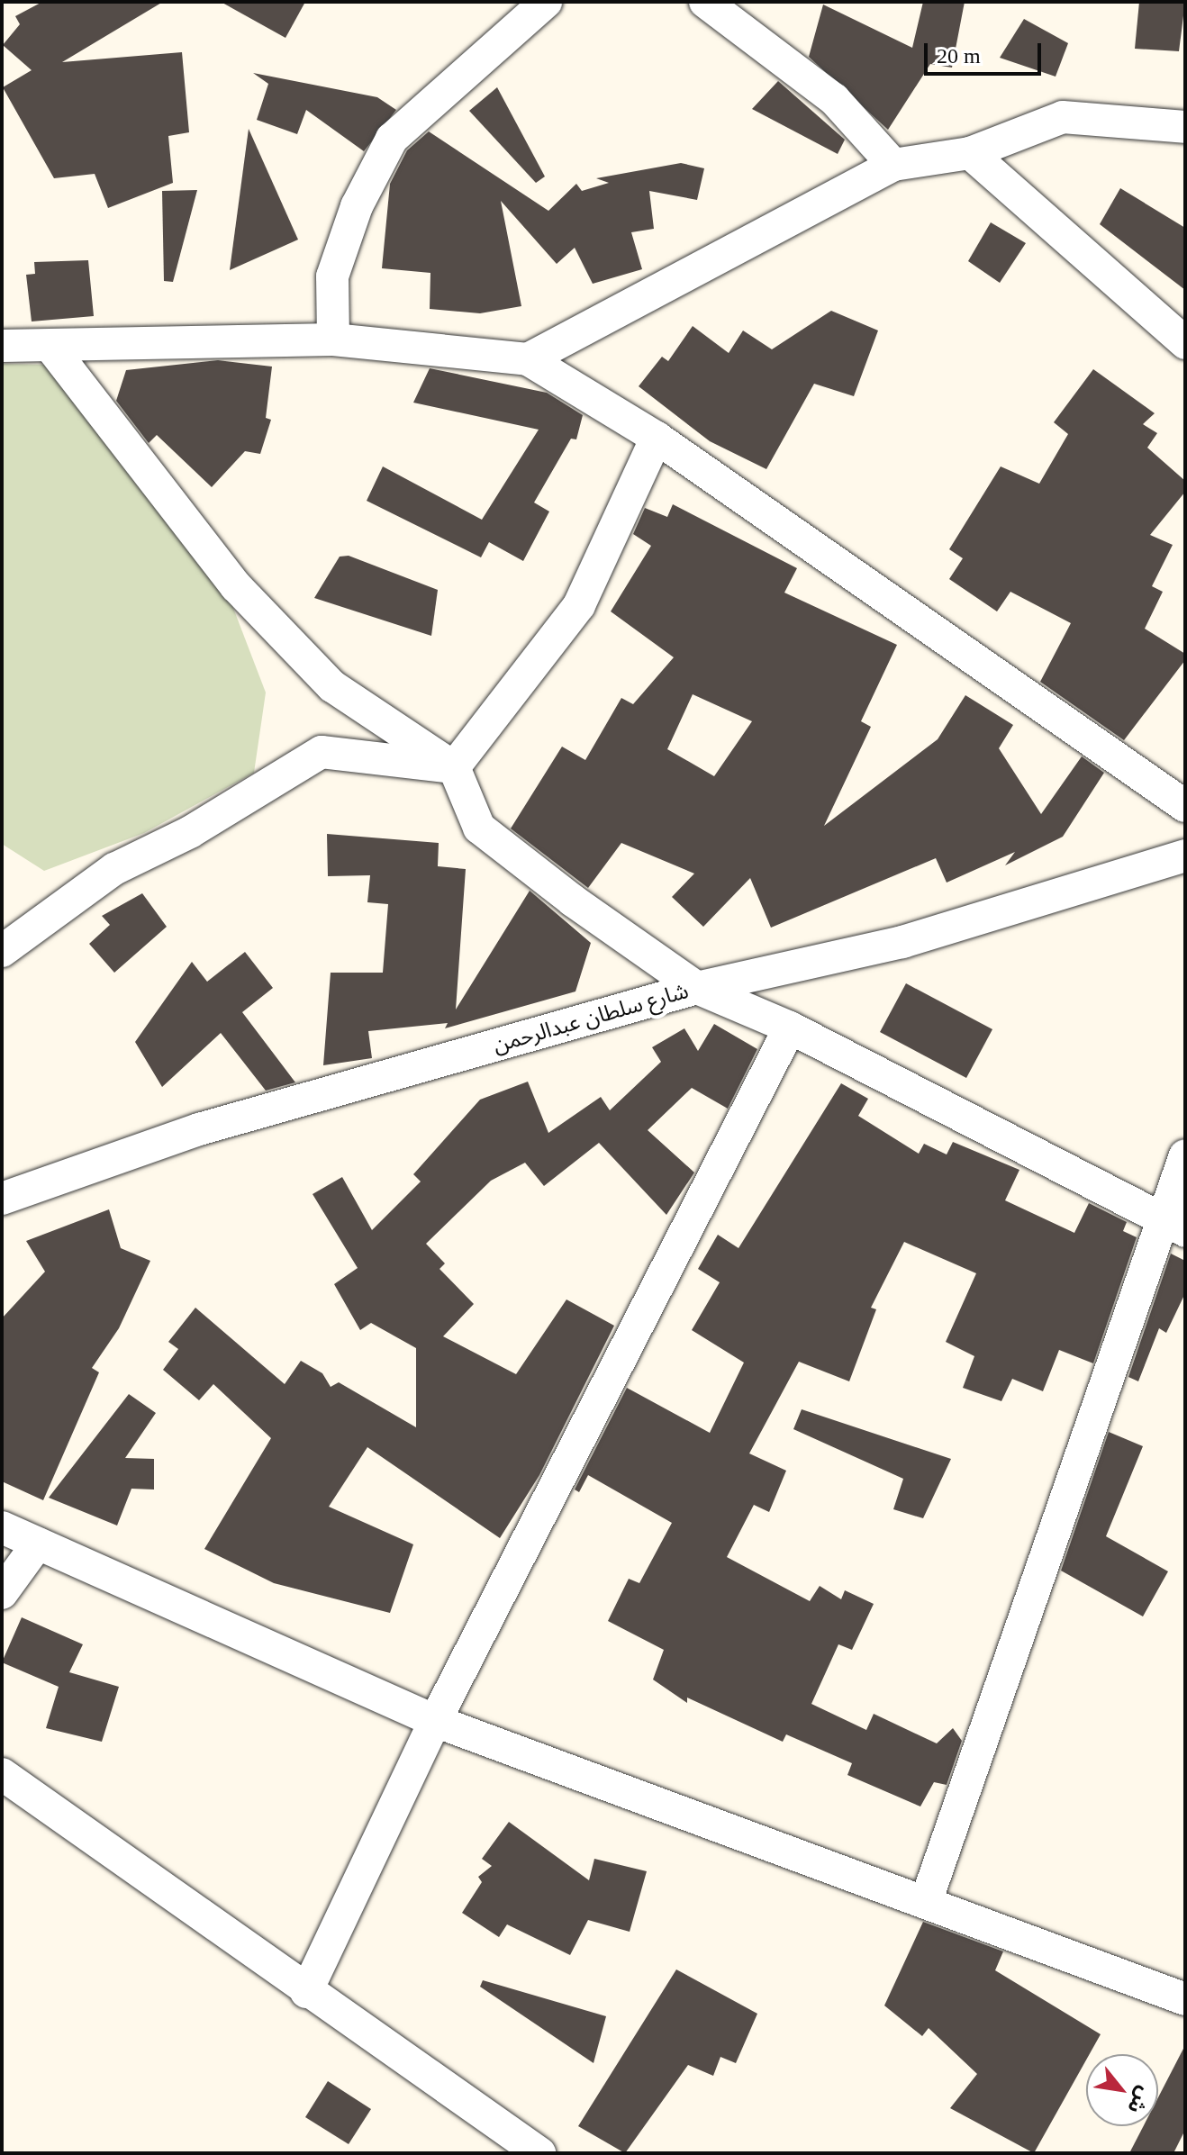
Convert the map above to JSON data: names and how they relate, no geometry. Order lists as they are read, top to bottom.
{
  "streets": {
    "street": ["شارع سلطان عبدالرحمن"]
  },
  "scale_bar": "20 m",
  "north": "bottom right"
}
